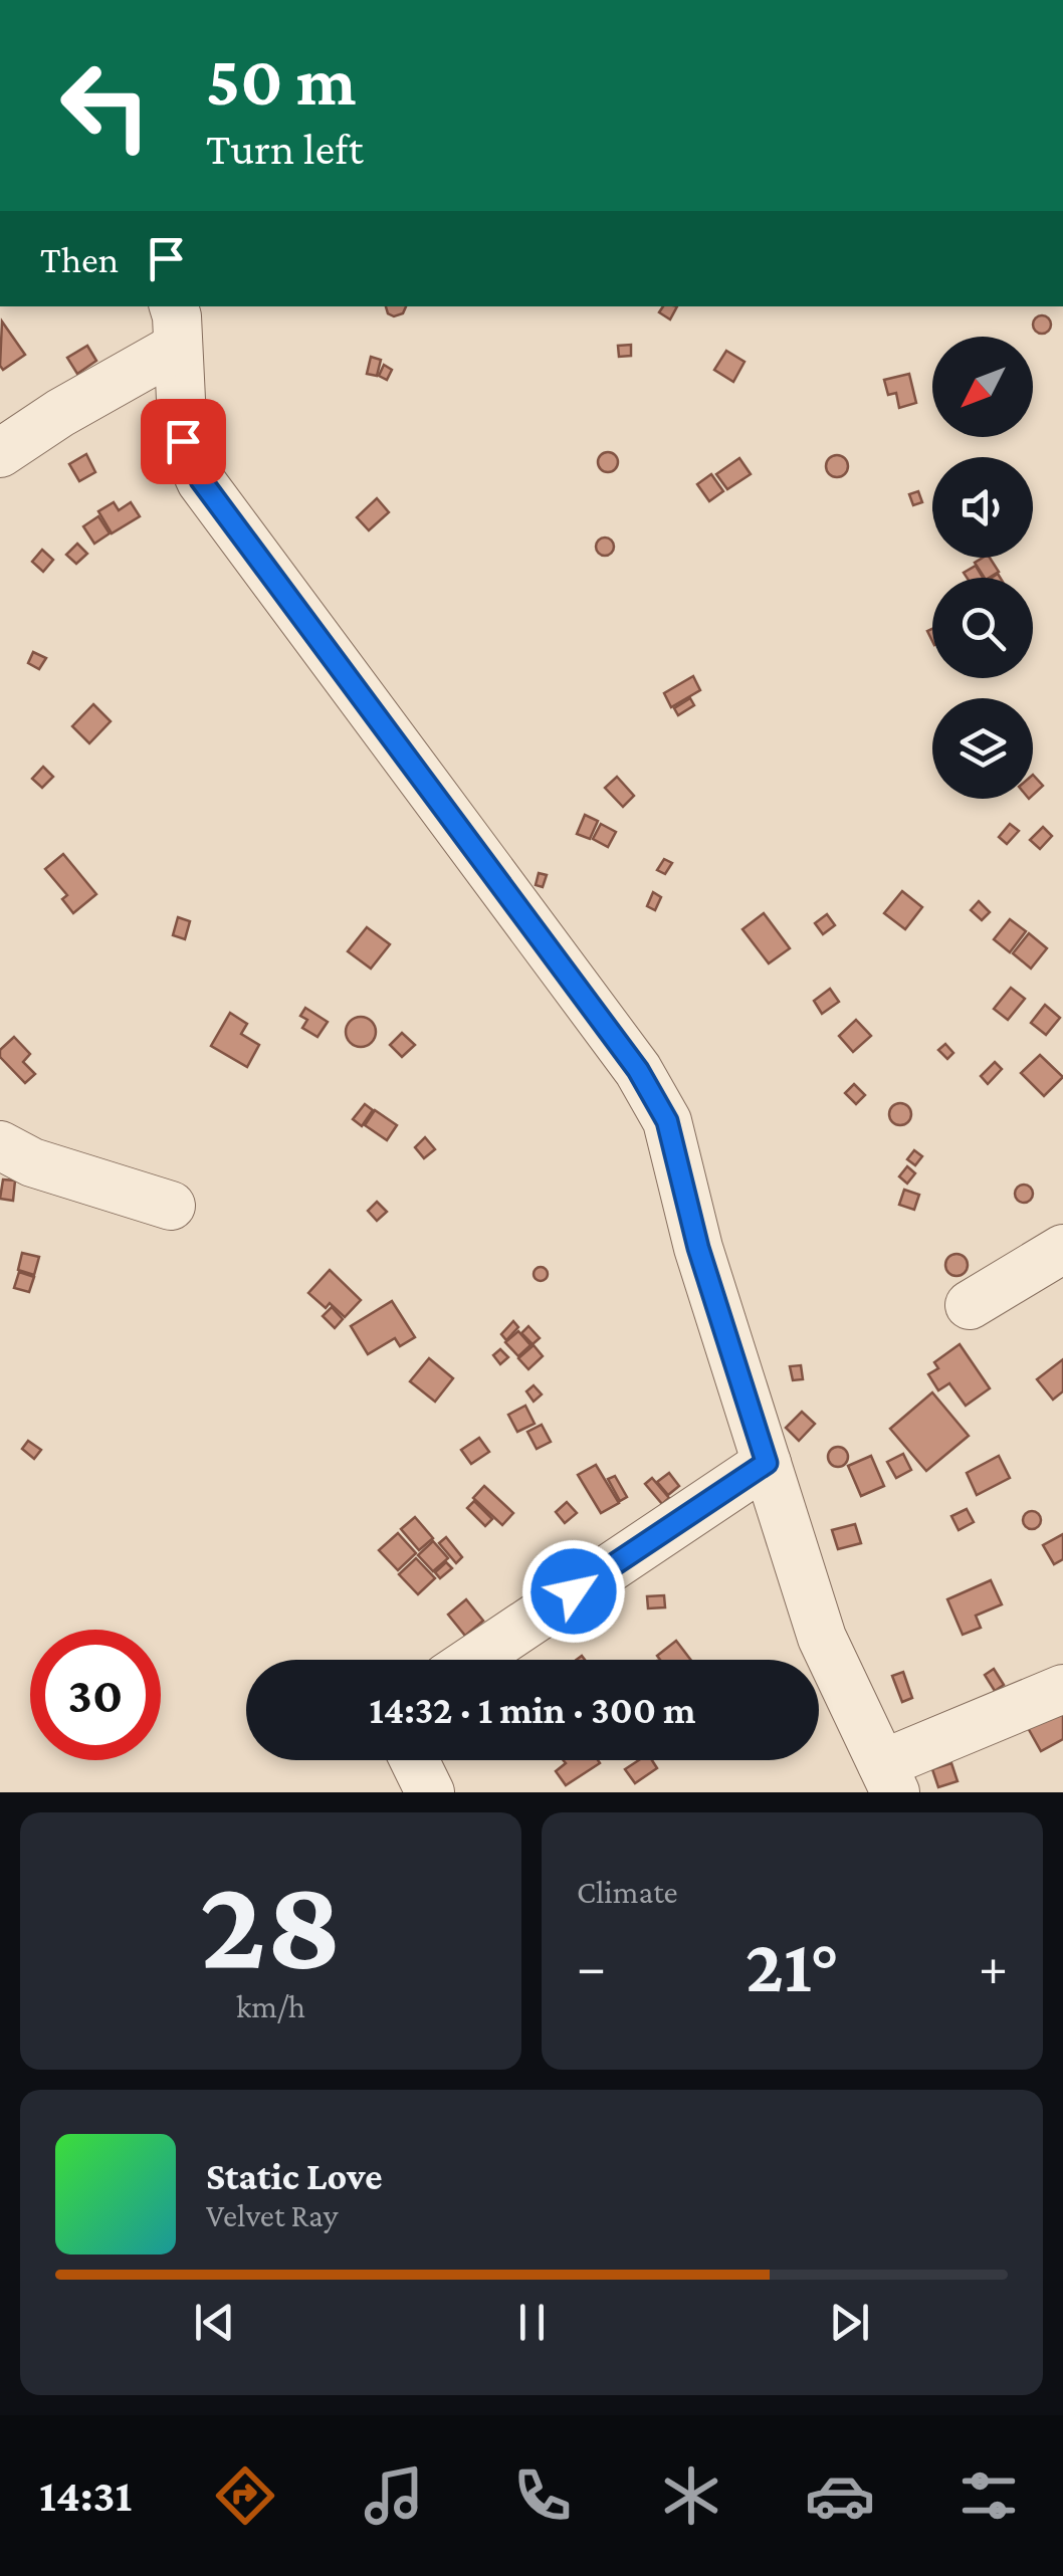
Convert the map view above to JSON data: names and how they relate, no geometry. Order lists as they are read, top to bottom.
{
  "north": "bottom left",
  "page": {
    "turn": ["50 m", "Turn left"],
    "then": "Then",
    "limit": "30",
    "trip": "14:32 · 1 min · 300 m",
    "tile": [
      ["28", "km/h"],
      "Climate"
    ],
    "heat": ["−", "21°", "+"],
    "song": ["Static Love", "Velvet Ray"],
    "tabs": "14:31"
  }
}
